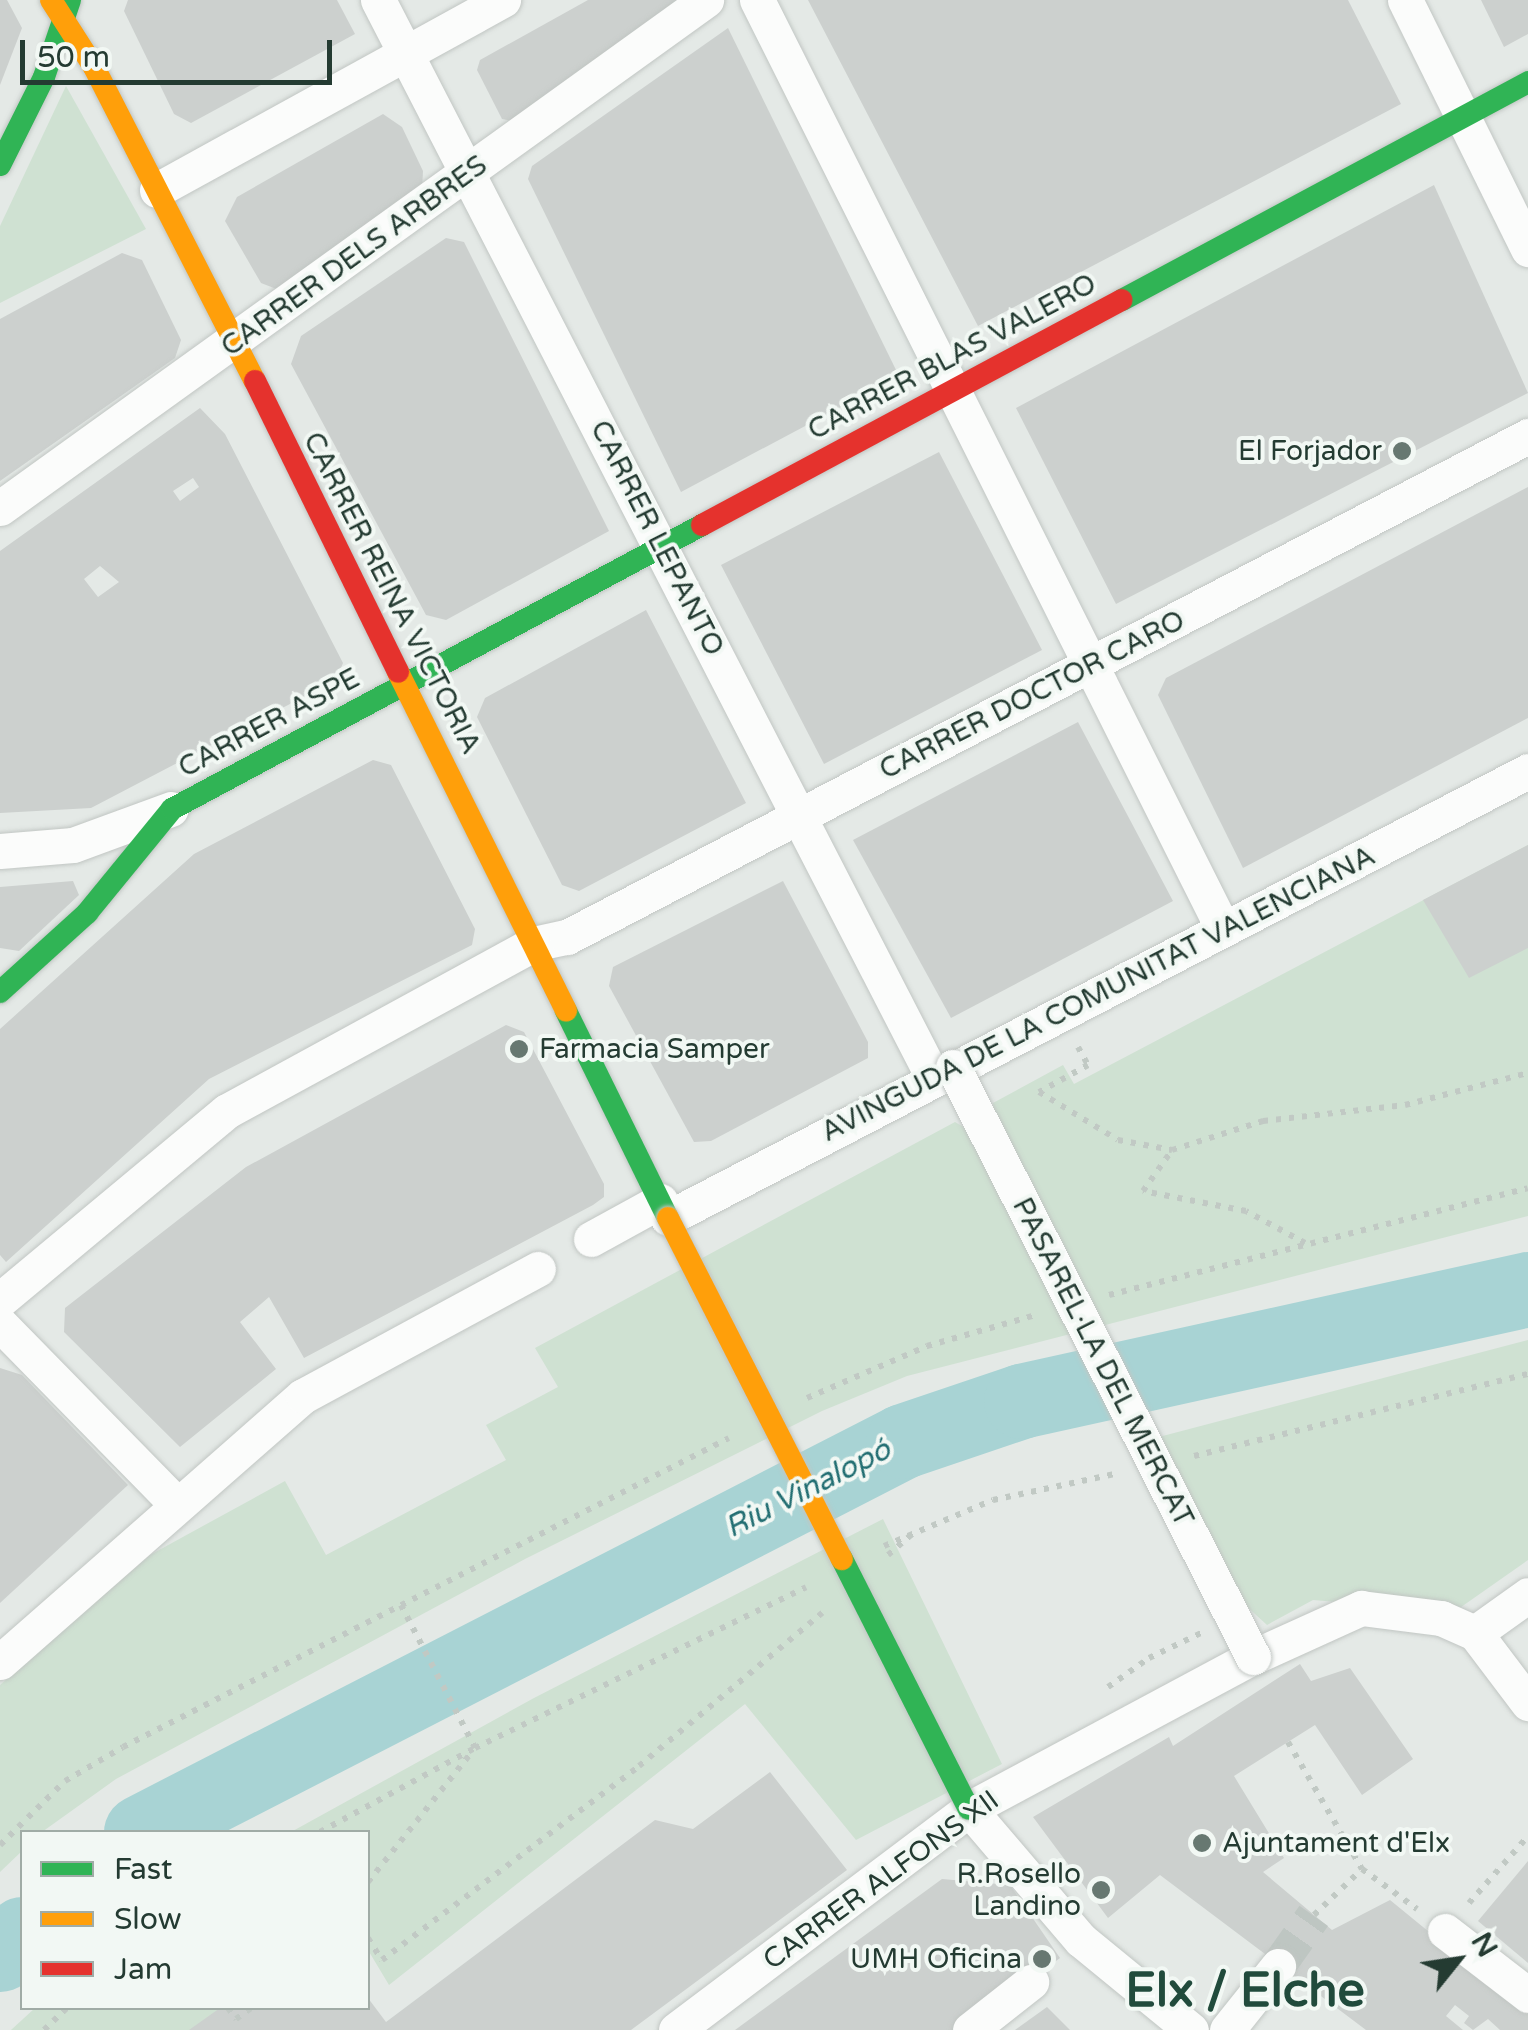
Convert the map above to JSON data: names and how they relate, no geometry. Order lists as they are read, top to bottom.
{
  "streets": {
    "main road": ["CARRER BLAS VALERO", "CARRER REINA VICTORIA", "CARRER ASPE"],
    "street": [
      "CARRER DELS ARBRES",
      "CARRER LEPANTO",
      "CARRER DOCTOR CARO",
      "AVINGUDA DE LA COMUNITAT VALENCIANA",
      "PASAREL·LA DEL MERCAT",
      "CARRER ALFONS XII"
    ]
  },
  "crossings": [
    ["CARRER DELS ARBRES", "CARRER LEPANTO"],
    ["CARRER DELS ARBRES", "CARRER REINA VICTORIA"],
    ["CARRER BLAS VALERO", "CARRER LEPANTO"],
    ["CARRER BLAS VALERO", "CARRER REINA VICTORIA"],
    ["CARRER BLAS VALERO", "CARRER ASPE"],
    ["CARRER LEPANTO", "CARRER DOCTOR CARO"],
    ["CARRER LEPANTO", "AVINGUDA DE LA COMUNITAT VALENCIANA"],
    ["CARRER LEPANTO", "PASAREL·LA DEL MERCAT"],
    ["CARRER REINA VICTORIA", "CARRER DOCTOR CARO"],
    ["CARRER REINA VICTORIA", "CARRER ASPE"],
    ["CARRER REINA VICTORIA", "AVINGUDA DE LA COMUNITAT VALENCIANA"],
    ["CARRER REINA VICTORIA", "CARRER ALFONS XII"],
    ["AVINGUDA DE LA COMUNITAT VALENCIANA", "PASAREL·LA DEL MERCAT"],
    ["PASAREL·LA DEL MERCAT", "CARRER ALFONS XII"]
  ],
  "districts": ["Elx / Elche"],
  "water": ["Riu Vinalopó"],
  "places": [
    "El Forjador",
    "Farmacia Samper",
    "Ajuntament d'Elx",
    "R.Rosello Landino",
    "UMH Oficina"
  ],
  "legend": ["Fast", "Slow", "Jam"],
  "scale_bar": "50 m",
  "north": "top right"
}
